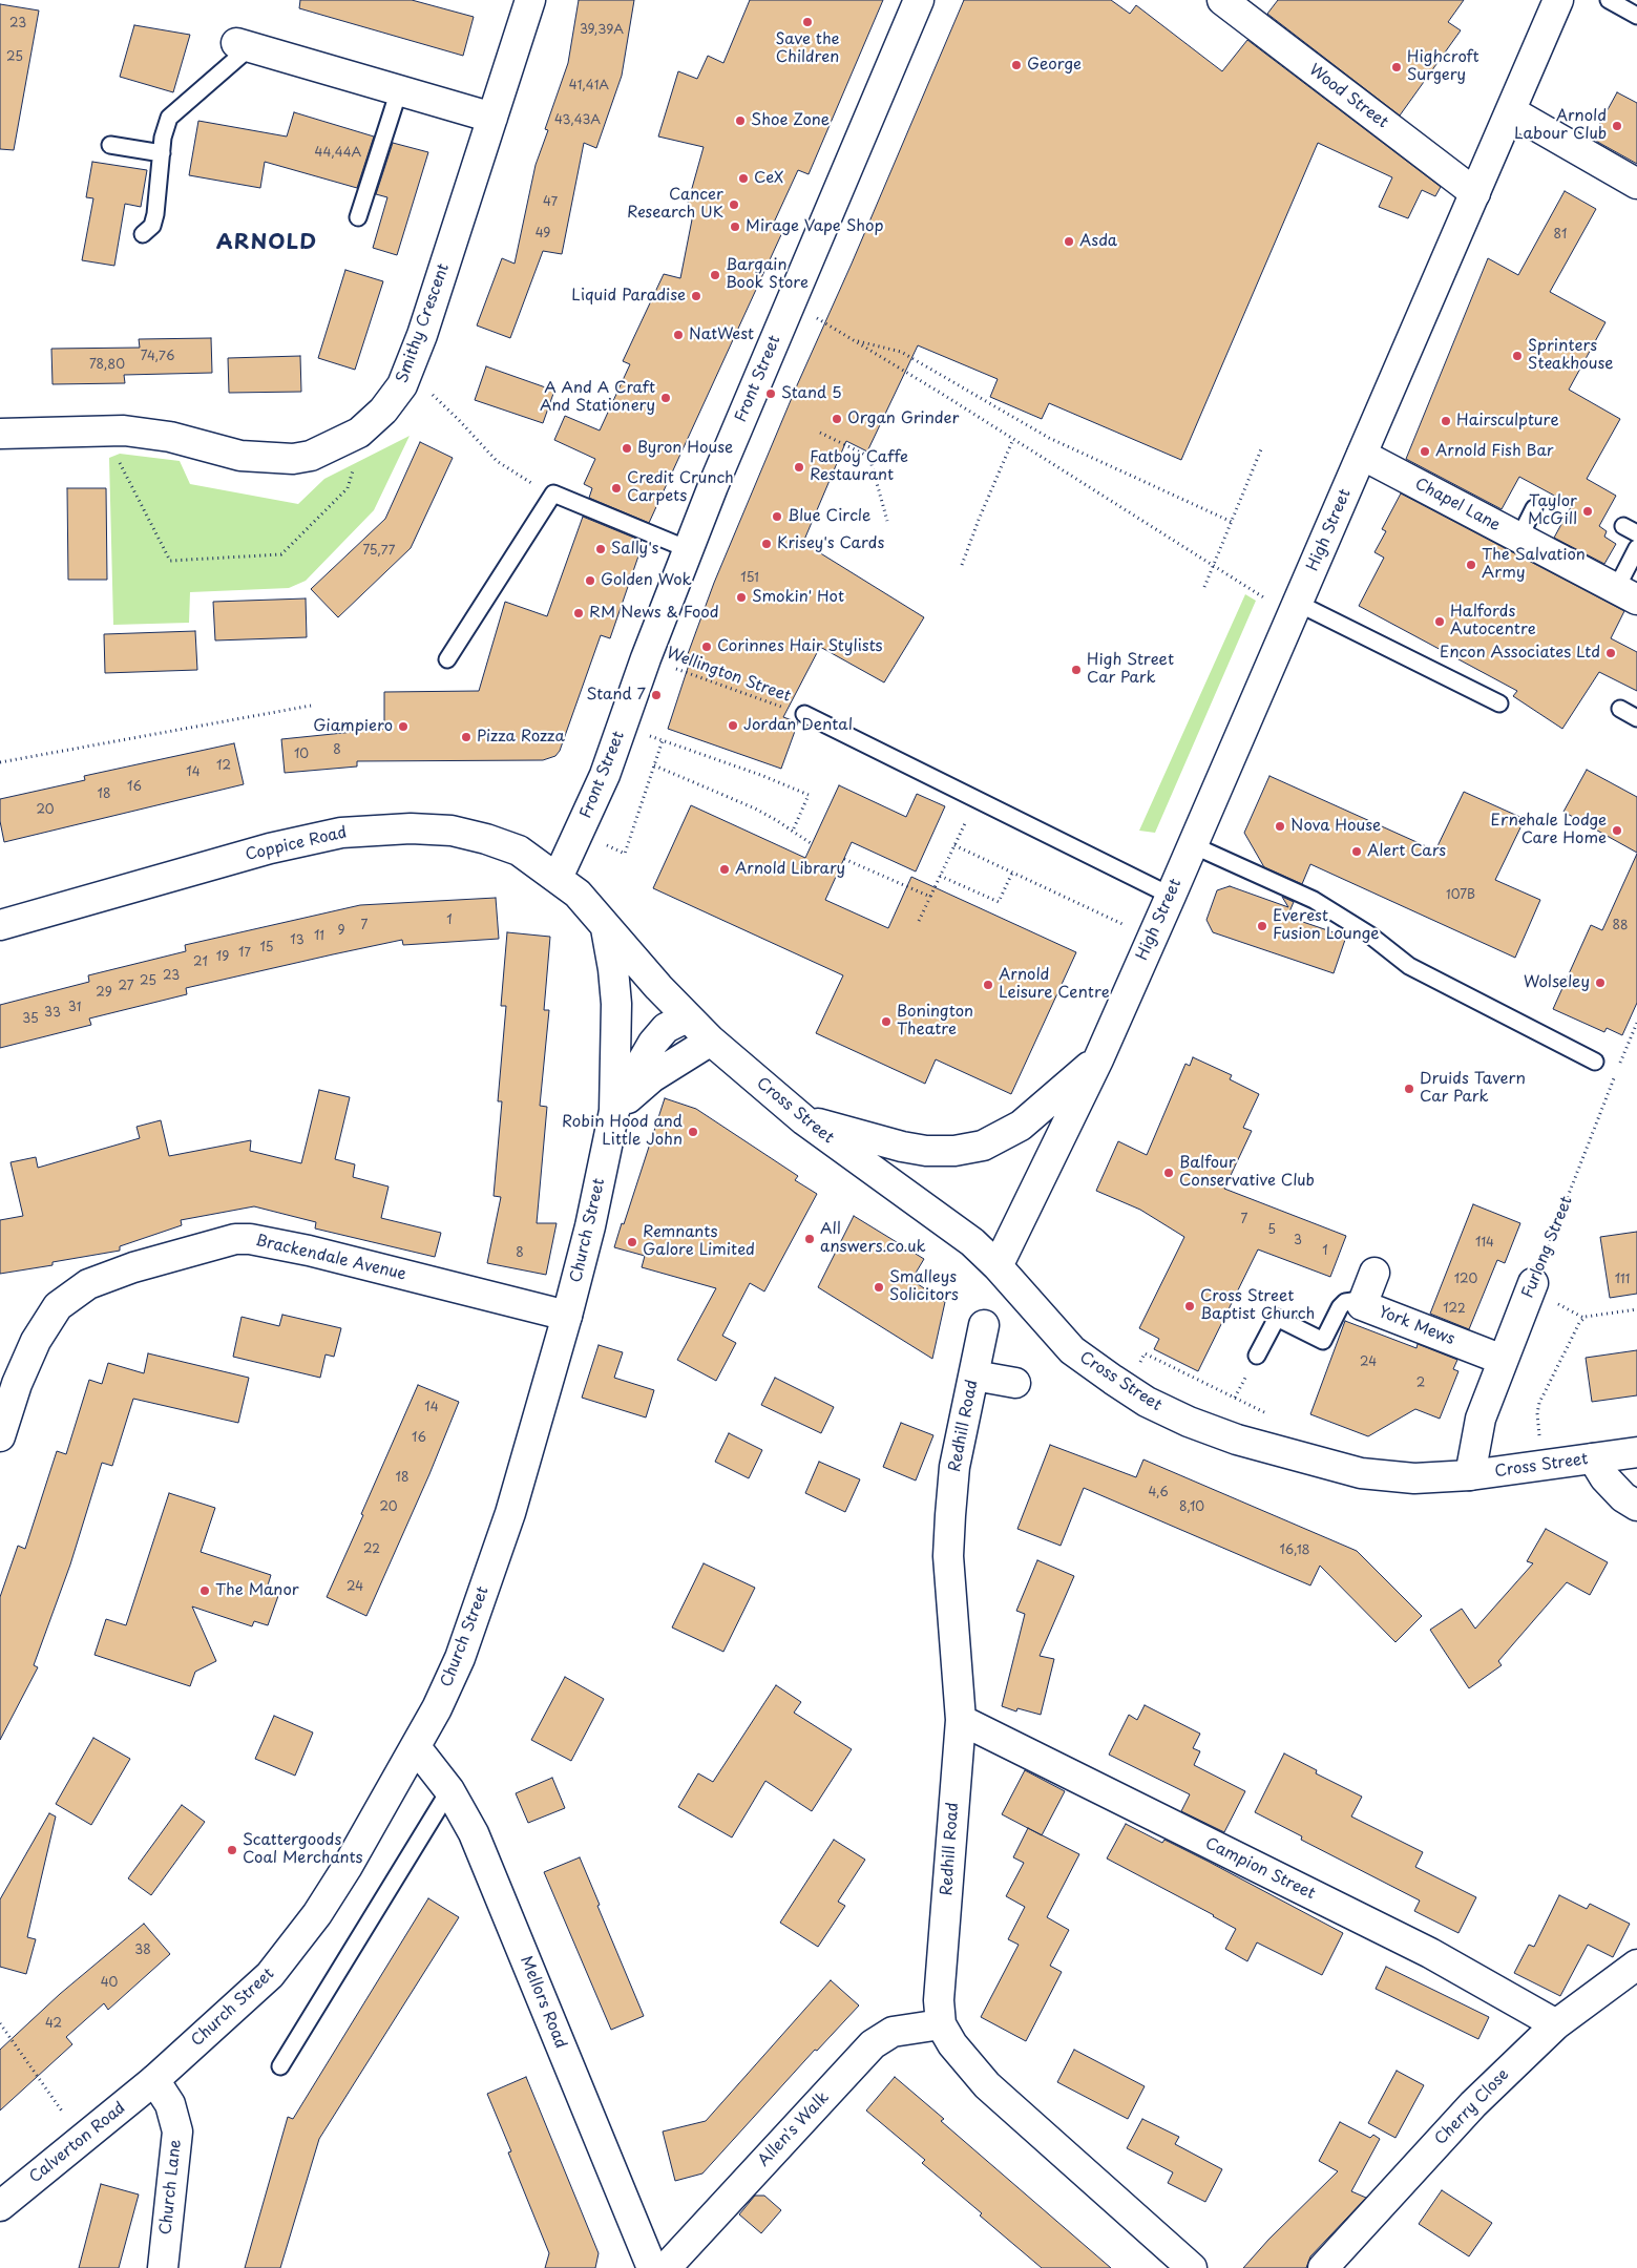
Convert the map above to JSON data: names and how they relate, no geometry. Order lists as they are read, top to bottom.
{
  "streets": {
    "street": [
      "Wood Street",
      "Smithy Crescent",
      "Front Street",
      "Chapel Lane",
      "High Street",
      "Coppice Road",
      "Cross Street",
      "Church Street",
      "Furlong Street",
      "Brackendale Avenue",
      "York Mews",
      "Redhill Road",
      "Campion Street",
      "Mellors Road",
      "Cherry Close",
      "Allen's Walk",
      "Calverton Road",
      "Church Lane"
    ],
    "path": ["Wellington Street"]
  },
  "crossings": [
    ["Wood Street", "High Street"],
    ["Front Street", "Wellington Street"],
    ["Front Street", "Coppice Road"],
    ["Chapel Lane", "High Street"],
    ["High Street", "Cross Street"],
    ["Coppice Road", "Cross Street"],
    ["Coppice Road", "Church Street"],
    ["Cross Street", "Church Street"],
    ["Cross Street", "Furlong Street"],
    ["Church Street", "Brackendale Avenue"],
    ["Church Street", "Mellors Road"],
    ["Church Street", "Calverton Road"],
    ["Church Street", "Church Lane"],
    ["Furlong Street", "York Mews"],
    ["Redhill Road", "Campion Street"],
    ["Redhill Road", "Allen's Walk"],
    ["Campion Street", "Cherry Close"],
    ["Calverton Road", "Church Lane"]
  ],
  "districts": ["ARNOLD"],
  "places": [
    "Save the Children",
    "George",
    "Highcroft Surgery",
    "Shoe Zone",
    "Arnold Labour Club",
    "CeX",
    "Cancer Research UK",
    "Mirage Vape Shop",
    "Asda",
    "Bargain Book Store",
    "Liquid Paradise",
    "NatWest",
    "Sprinters Steakhouse",
    "Stand 5",
    "A And A Craft And Stationery",
    "Organ Grinder",
    "Hairsculpture",
    "Byron House",
    "Arnold Fish Bar",
    "Fatboy Caffe Restaurant",
    "Credit Crunch Carpets",
    "Taylor McGill",
    "Blue Circle",
    "Krisey's Cards",
    "Sally's",
    "The Salvation Army",
    "Golden Wok",
    "Smokin' Hot",
    "RM News & Food",
    "Halfords Autocentre",
    "Corinnes Hair Stylists",
    "Encon Associates Ltd",
    "High Street Car Park",
    "Stand 7",
    "Jordan Dental",
    "Giampiero",
    "Pizza Rozza",
    "Nova House",
    "Ernehale Lodge Care Home",
    "Alert Cars",
    "Arnold Library",
    "Everest Fusion Lounge",
    "Wolseley",
    "Arnold Leisure Centre",
    "Bonington Theatre",
    "Druids Tavern Car Park",
    "Robin Hood and Little John",
    "Balfour Conservative Club",
    "All answers.co.uk",
    "Remnants Galore Limited",
    "Smalleys Solicitors",
    "Cross Street Baptist Church",
    "The Manor",
    "Scattergoods Coal Merchants"
  ],
  "house_numbers": [
    "23",
    "39,39A",
    "25",
    "41,41A",
    "43,43A",
    "44,44A",
    "47",
    "49",
    "81",
    "74,76",
    "78,80",
    "75,77",
    "151",
    "8",
    "10",
    "12",
    "14",
    "16",
    "18",
    "20",
    "107B",
    "1",
    "7",
    "88",
    "9",
    "11",
    "13",
    "15",
    "17",
    "19",
    "21",
    "23",
    "25",
    "27",
    "29",
    "31",
    "33",
    "35",
    "7",
    "5",
    "3",
    "114",
    "1",
    "8",
    "120",
    "111",
    "122",
    "24",
    "2",
    "14",
    "16",
    "18",
    "4,6",
    "20",
    "8,10",
    "22",
    "16,18",
    "24",
    "38",
    "40",
    "42"
  ]
}
